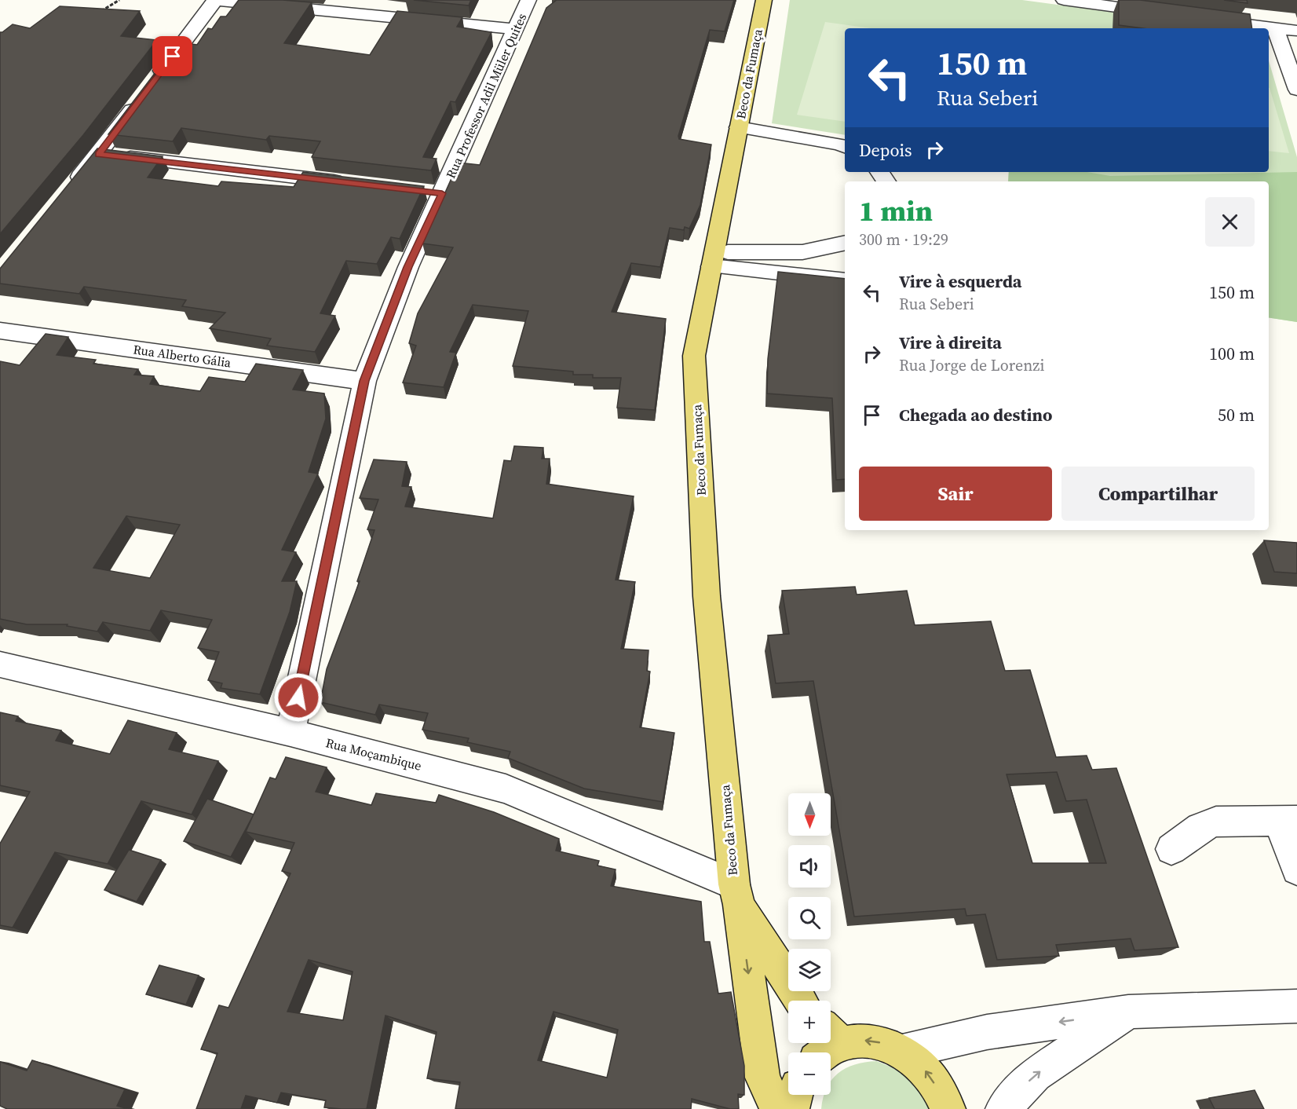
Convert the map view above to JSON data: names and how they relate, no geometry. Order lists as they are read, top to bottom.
{
  "streets": {
    "main road": ["Beco da Fumaça"],
    "street": ["Rua Professor Adil Müler Quites", "Rua Alberto Gália", "Rua Moçambique"]
  },
  "crossings": [
    ["Beco da Fumaça", "Rua Moçambique"],
    ["Rua Professor Adil Müler Quites", "Rua Alberto Gália"],
    ["Rua Professor Adil Müler Quites", "Rua Moçambique"]
  ],
  "north": "bottom",
  "page": {
    "turn": ["150 m", "Rua Seberi"],
    "then": "Depois",
    "heading": ["1 min", "300 m · 19:29"],
    "list": [
      {
        "name": "Vire à esquerda",
        "note": "Rua Seberi",
        "value": "150 m"
      },
      {
        "name": "Vire à direita",
        "note": "Rua Jorge de Lorenzi",
        "value": "100 m"
      },
      {
        "name": "Chegada ao destino",
        "value": "50 m"
      }
    ],
    "buttons": ["Sair", "Compartilhar"],
    "map_buttons": ["+", "−"]
  }
}
